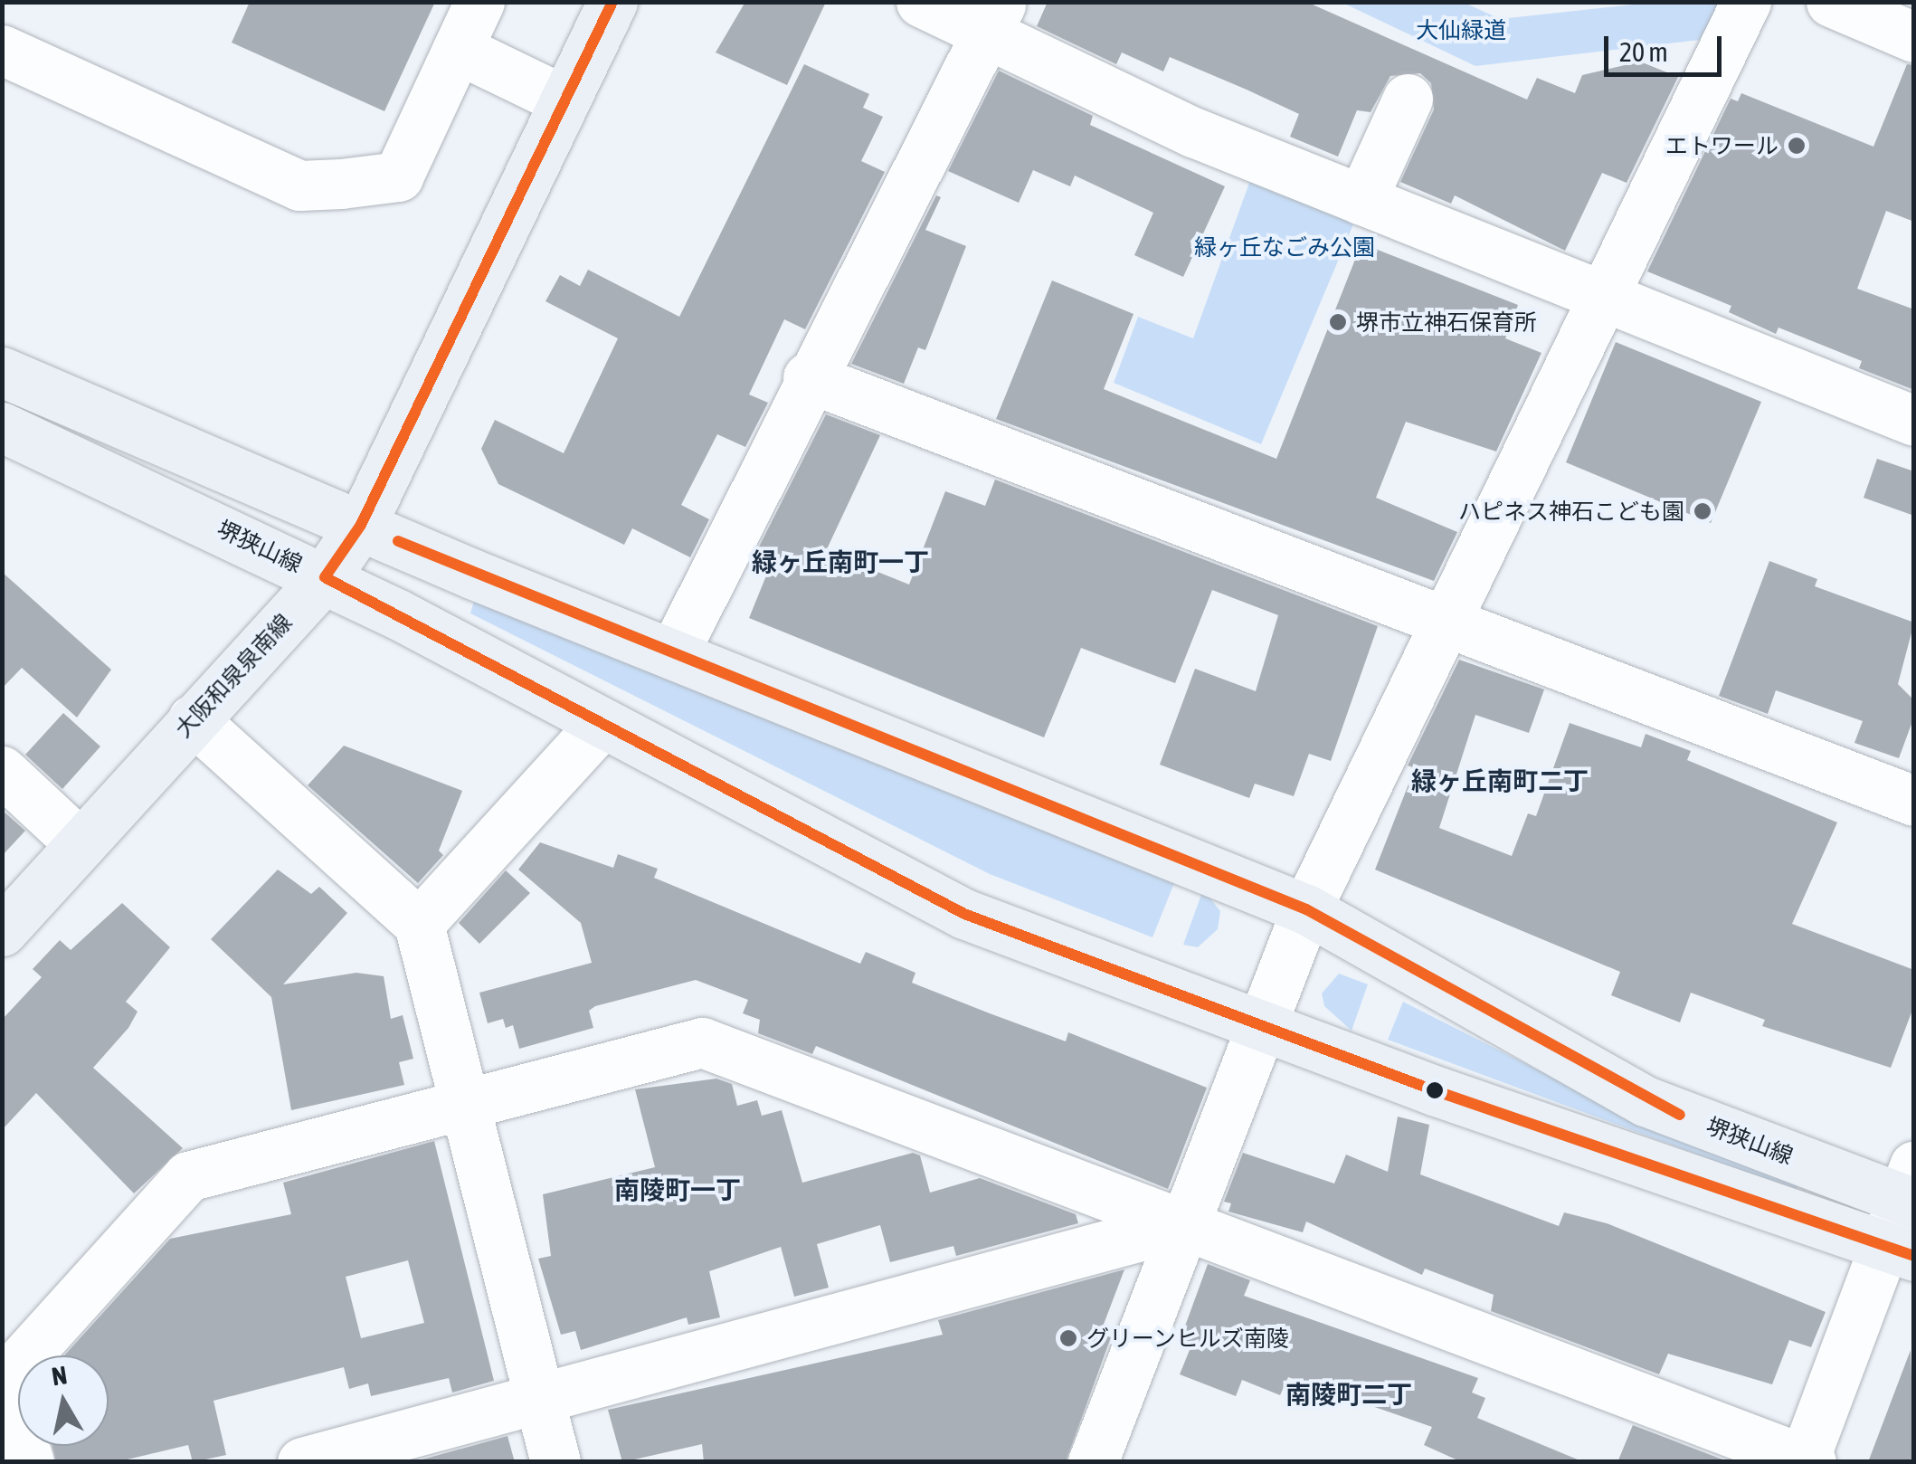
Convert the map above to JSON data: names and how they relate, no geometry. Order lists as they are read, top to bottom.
{
  "streets": {
    "main road": ["堺狭山線", "大阪和泉泉南線"]
  },
  "crossings": [
    ["堺狭山線", "大阪和泉泉南線"]
  ],
  "districts": [
    "緑ヶ丘南町一丁",
    "緑ヶ丘南町二丁",
    "南陵町一丁",
    "南陵町二丁"
  ],
  "parks": ["大仙緑道", "緑ヶ丘なごみ公園"],
  "places": [
    "エトワール",
    "堺市立神石保育所",
    "ハピネス神石こども園",
    "グリーンヒルズ南陵"
  ],
  "scale_bar": "20 m",
  "north": "top"
}
